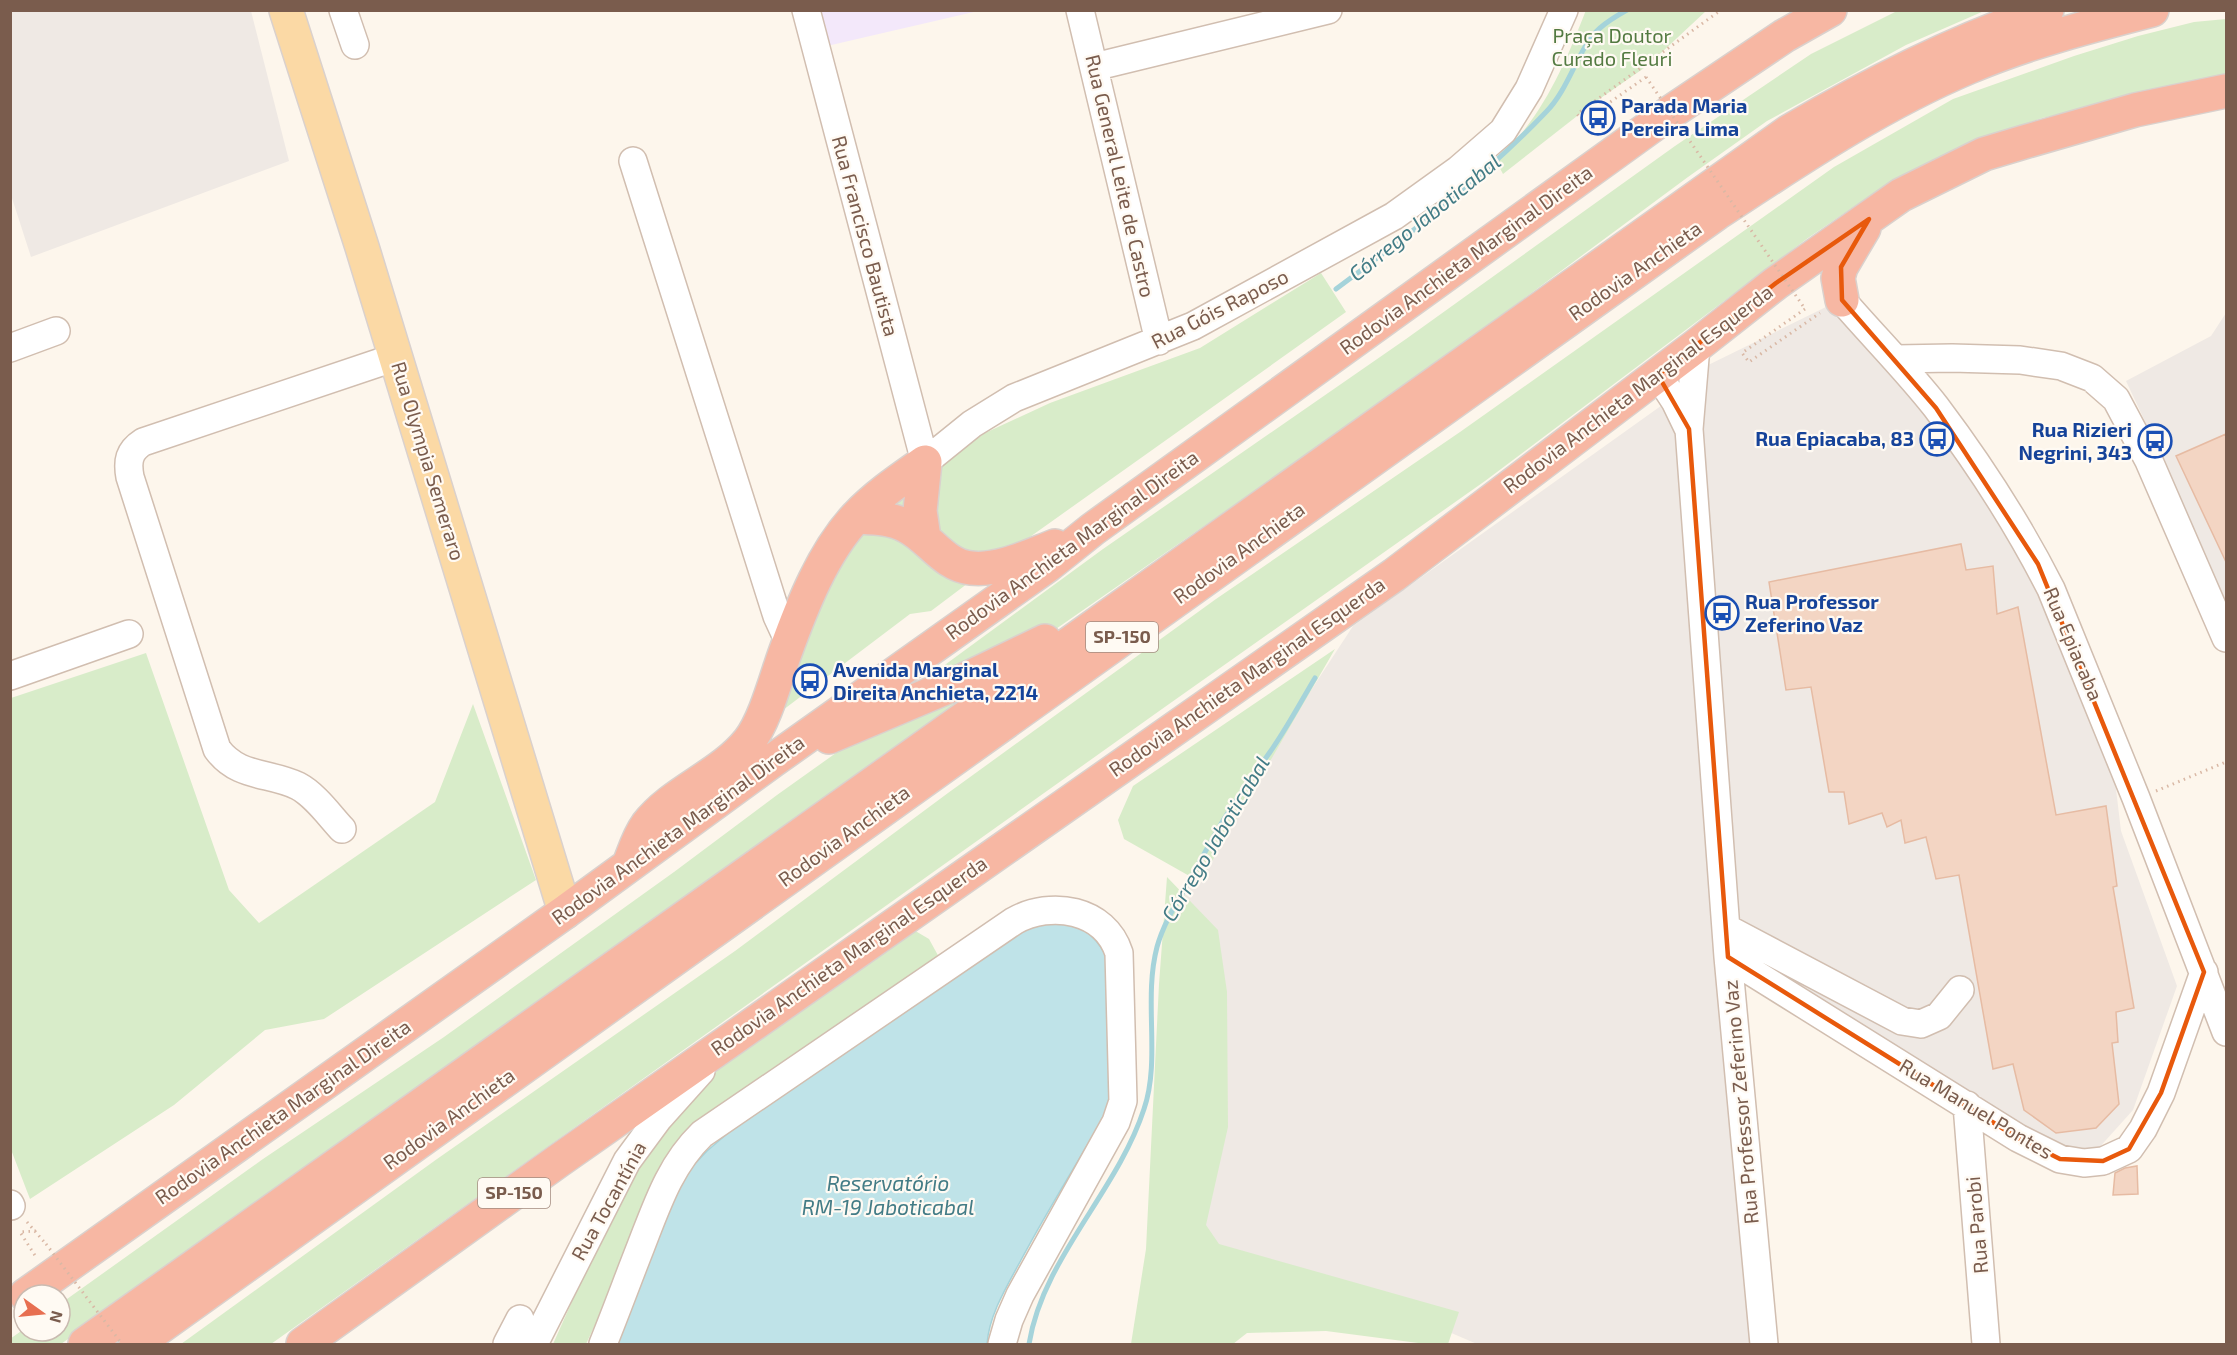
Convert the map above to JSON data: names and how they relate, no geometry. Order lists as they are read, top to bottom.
{
  "streets": {
    "highway": [
      "Rodovia Anchieta Marginal Direita",
      "Rodovia Anchieta",
      "Rodovia Anchieta Marginal Esquerda",
      "SP-150"
    ],
    "main road": ["Rua Olympia Semeraro"],
    "street": [
      "Rua General Leite de Castro",
      "Rua Francisco Bautista",
      "Rua Góis Raposo",
      "Rua Epiacaba",
      "Rua Professor Zeferino Vaz",
      "Rua Manuel Pontes",
      "Rua Tocantínia",
      "Rua Parobi"
    ]
  },
  "crossings": [
    ["Rua General Leite de Castro", "Rua Góis Raposo"],
    ["Rua Francisco Bautista", "Rua Góis Raposo"],
    ["Rodovia Anchieta Marginal Direita", "Rua Olympia Semeraro"],
    ["Rodovia Anchieta Marginal Esquerda", "Rua Professor Zeferino Vaz"],
    ["Rodovia Anchieta Marginal Esquerda", "Rua Tocantínia"],
    ["Rua Epiacaba", "Rua Manuel Pontes"],
    ["Rua Professor Zeferino Vaz", "Rua Manuel Pontes"],
    ["Rua Manuel Pontes", "Rua Parobi"]
  ],
  "water": ["Córrego Jaboticabal", "Reservatório RM-19 Jaboticabal"],
  "parks": ["Praça Doutor Curado Fleuri"],
  "places": {
    "bus stop": [
      "Parada Maria Pereira Lima",
      "Rua Epiacaba, 83",
      "Rua Rizieri Negrini, 343",
      "Rua Professor Zeferino Vaz",
      "Avenida Marginal Direita Anchieta, 2214"
    ]
  },
  "north": "right"
}
